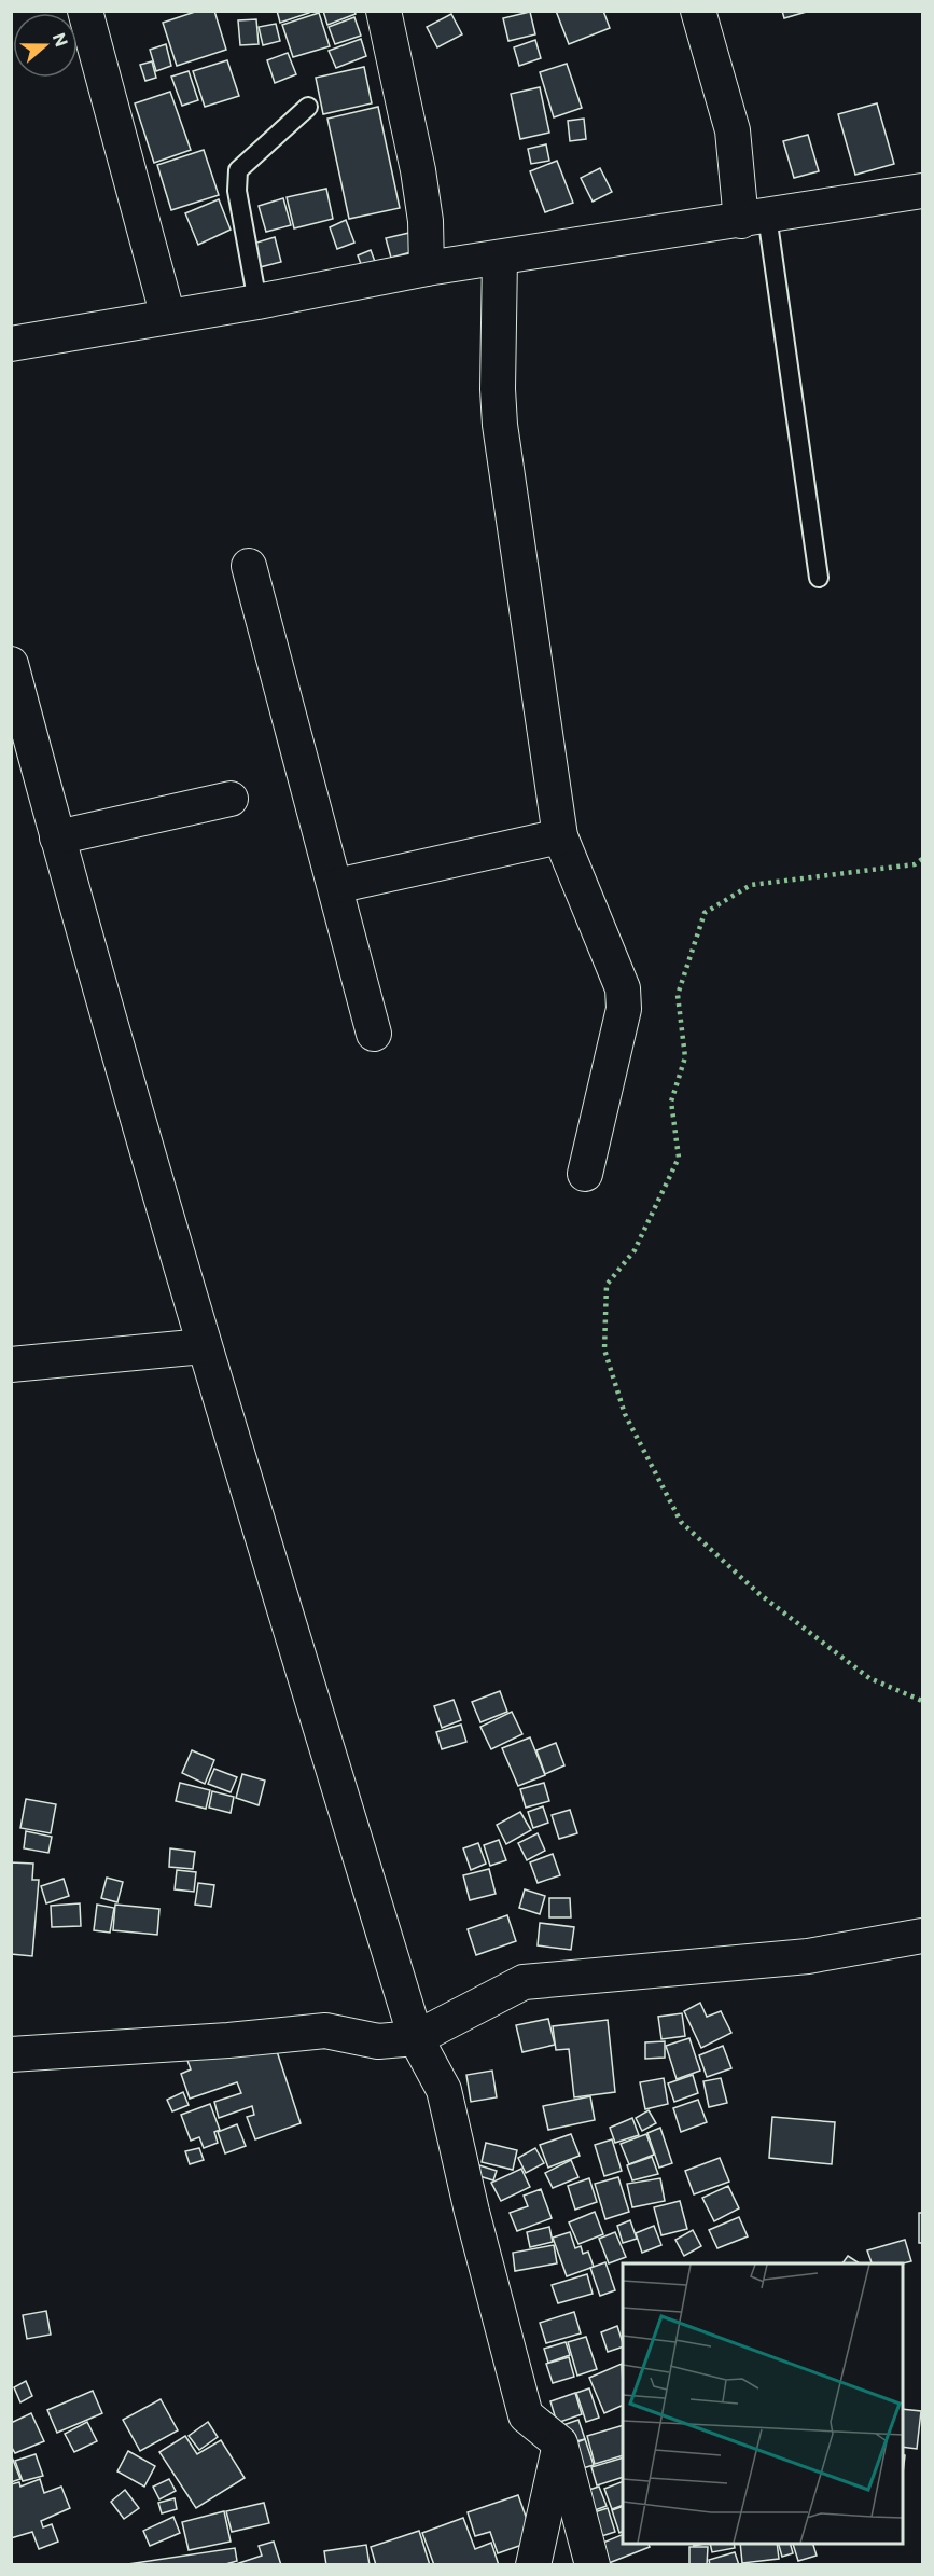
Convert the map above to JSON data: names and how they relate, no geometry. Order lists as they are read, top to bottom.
{
  "north": "right"
}
